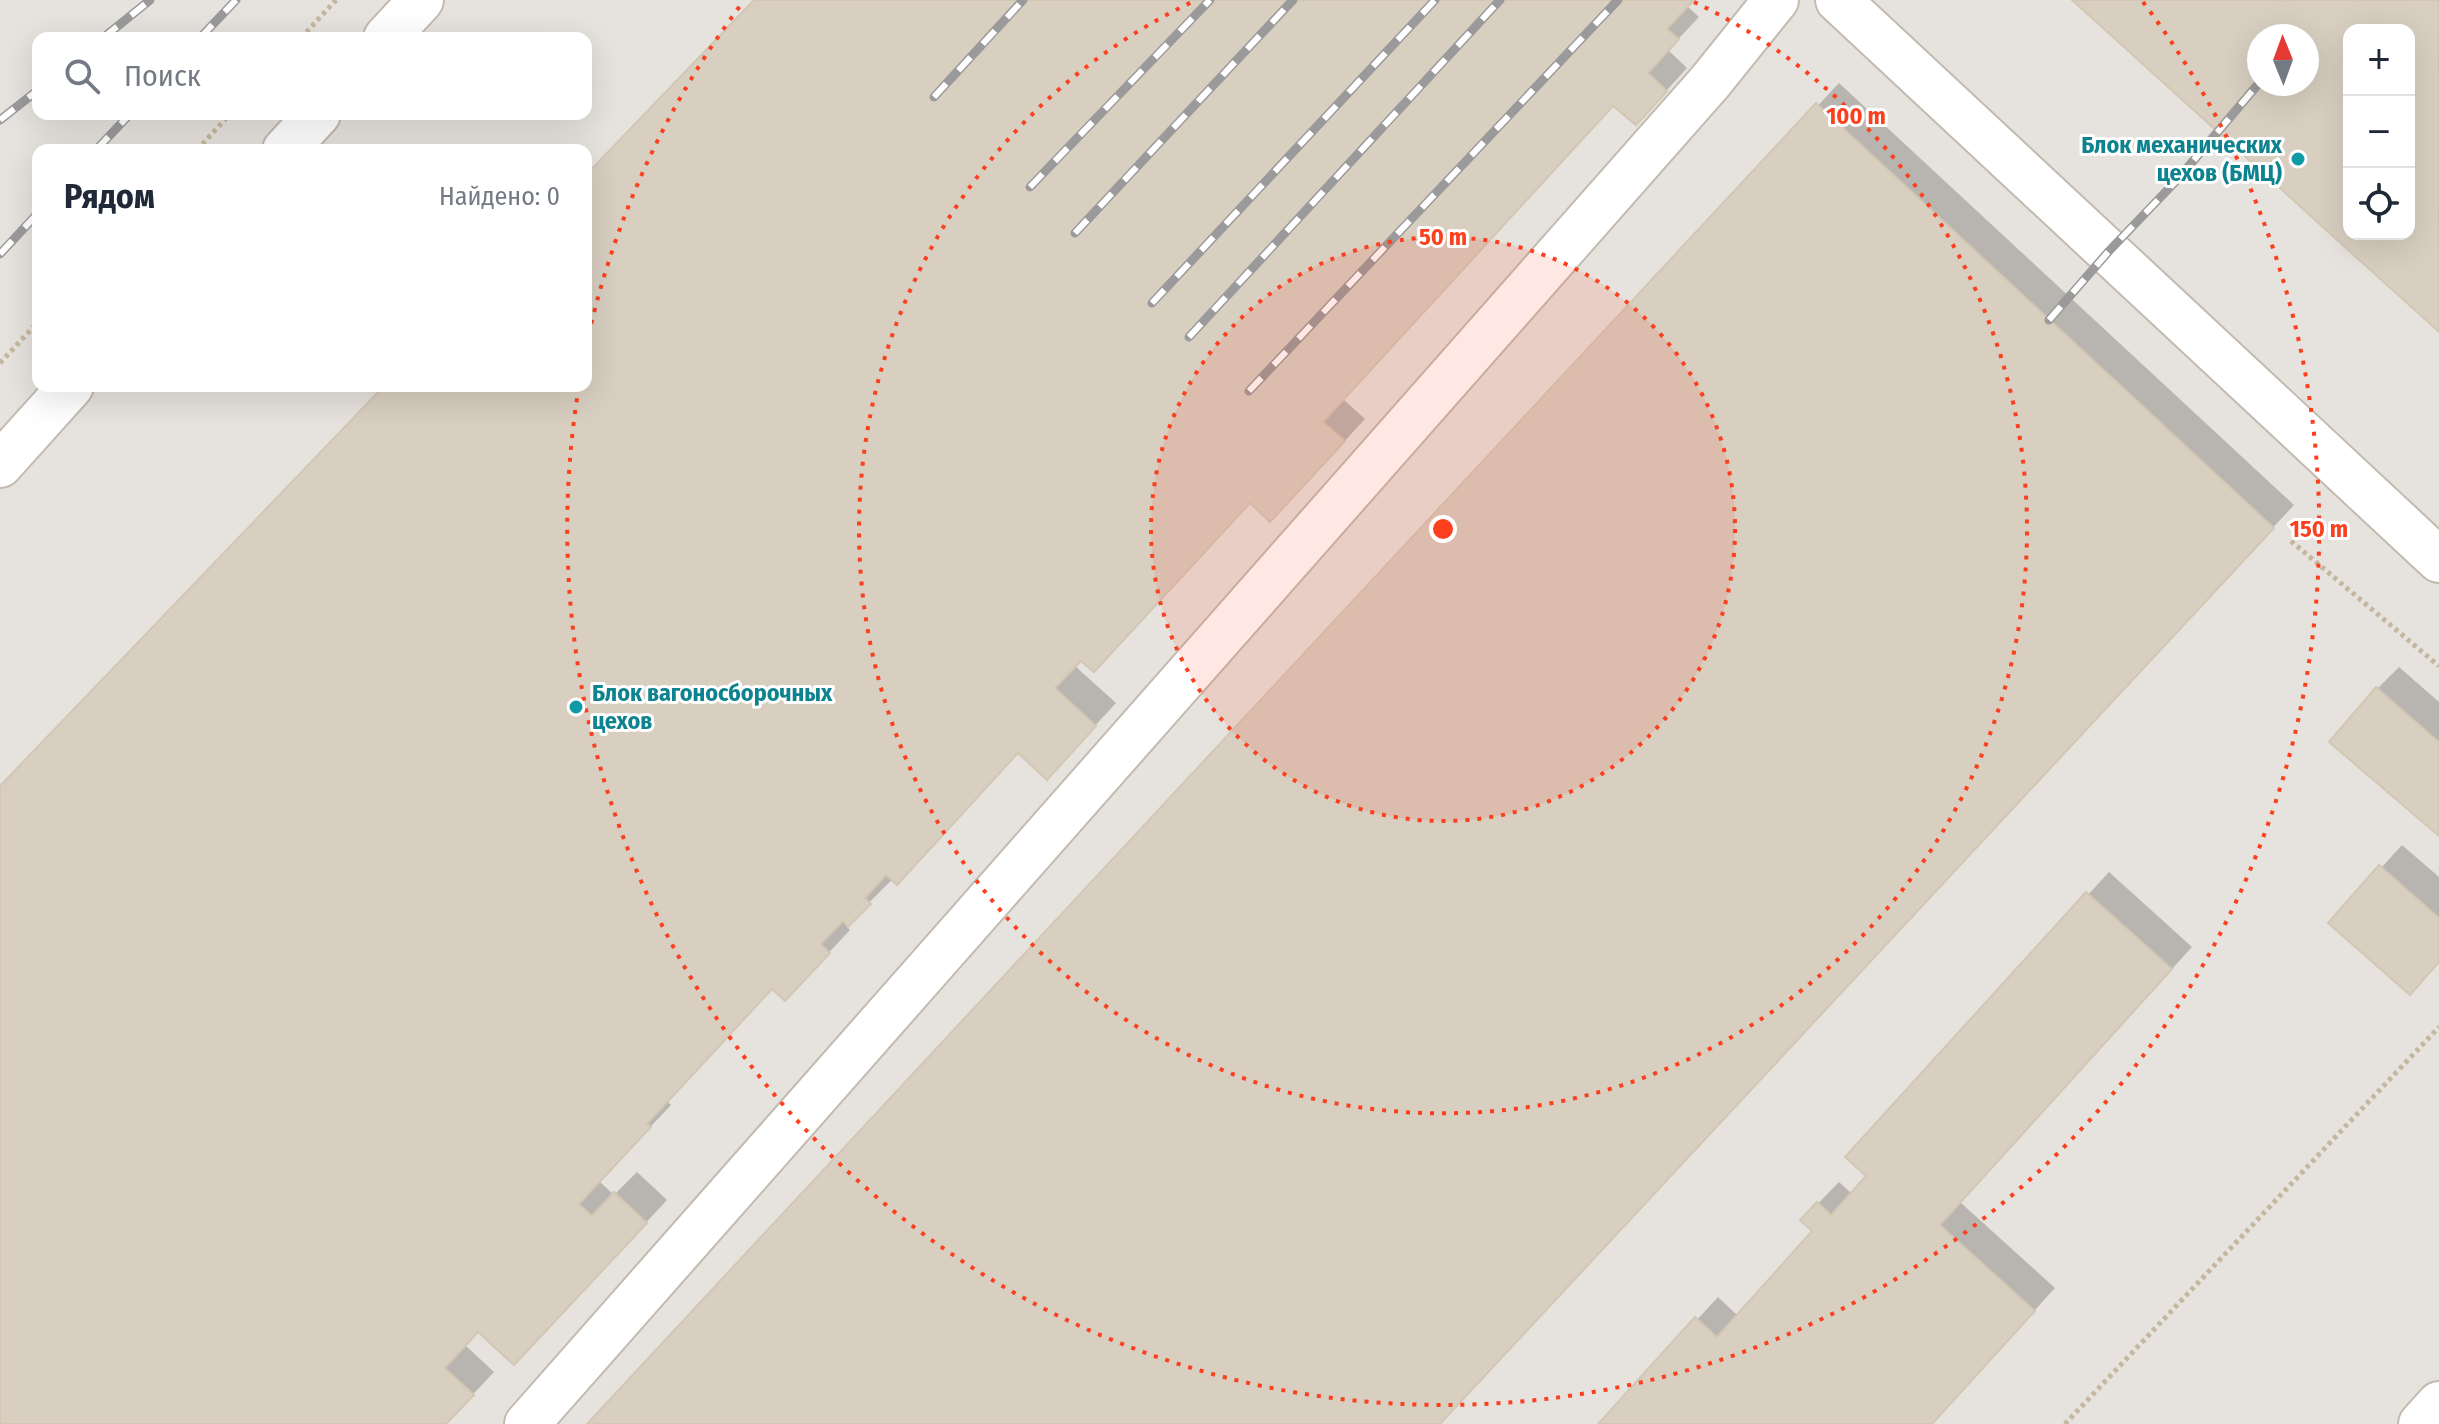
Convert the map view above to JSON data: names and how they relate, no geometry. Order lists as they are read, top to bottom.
{
  "places": ["Блок механических цехов (БМЦ)", "Блок вагоносборочных цехов"],
  "north": "top",
  "page": {
    "map_buttons": ["+", "−"],
    "search": "Поиск",
    "heading": ["Рядом", "Найдено: 0"]
  },
  "rings": ["100 m", "50 m", "150 m"]
}
